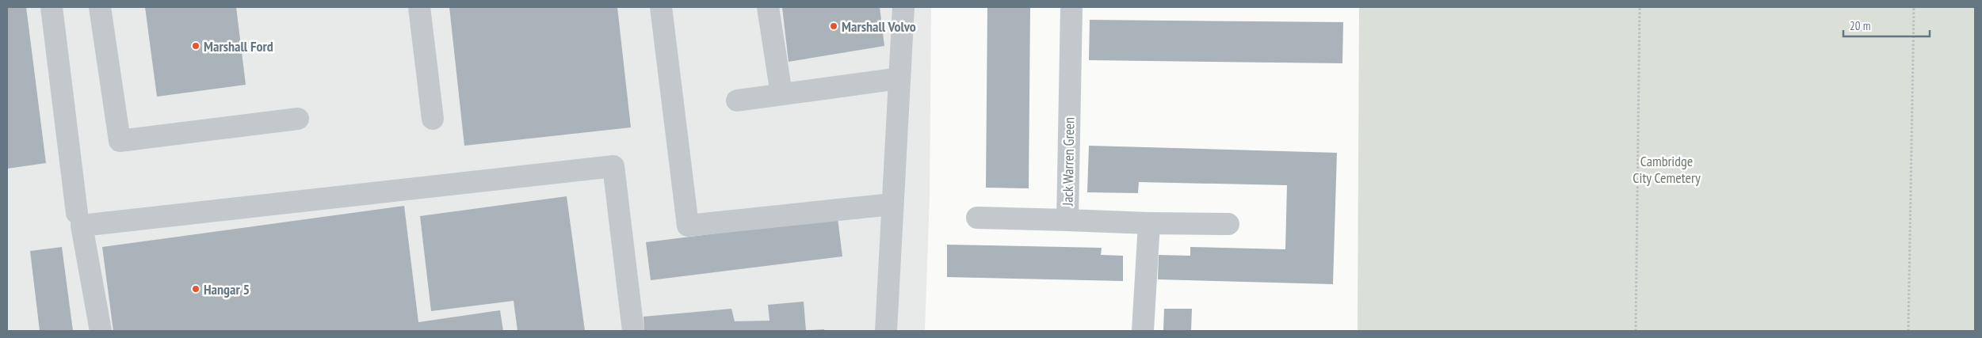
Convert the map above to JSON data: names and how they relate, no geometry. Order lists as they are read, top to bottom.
{
  "streets": {
    "street": ["Jack Warren Green"]
  },
  "parks": ["Cambridge City Cemetery"],
  "places": ["Marshall Volvo", "Marshall Ford", "Hangar 5"],
  "scale_bar": "20 m"
}
